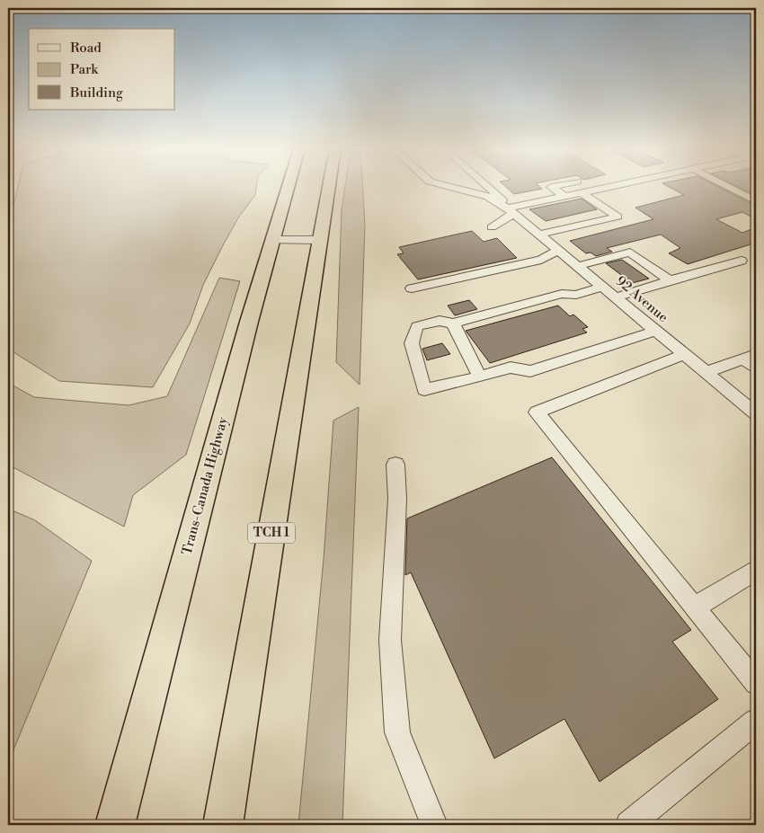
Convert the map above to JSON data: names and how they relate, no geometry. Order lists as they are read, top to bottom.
{
  "streets": {
    "highway": ["Trans-Canada Highway", "TCH 1"],
    "street": ["92 Avenue"]
  },
  "legend": ["Road", "Park", "Building"]
}
